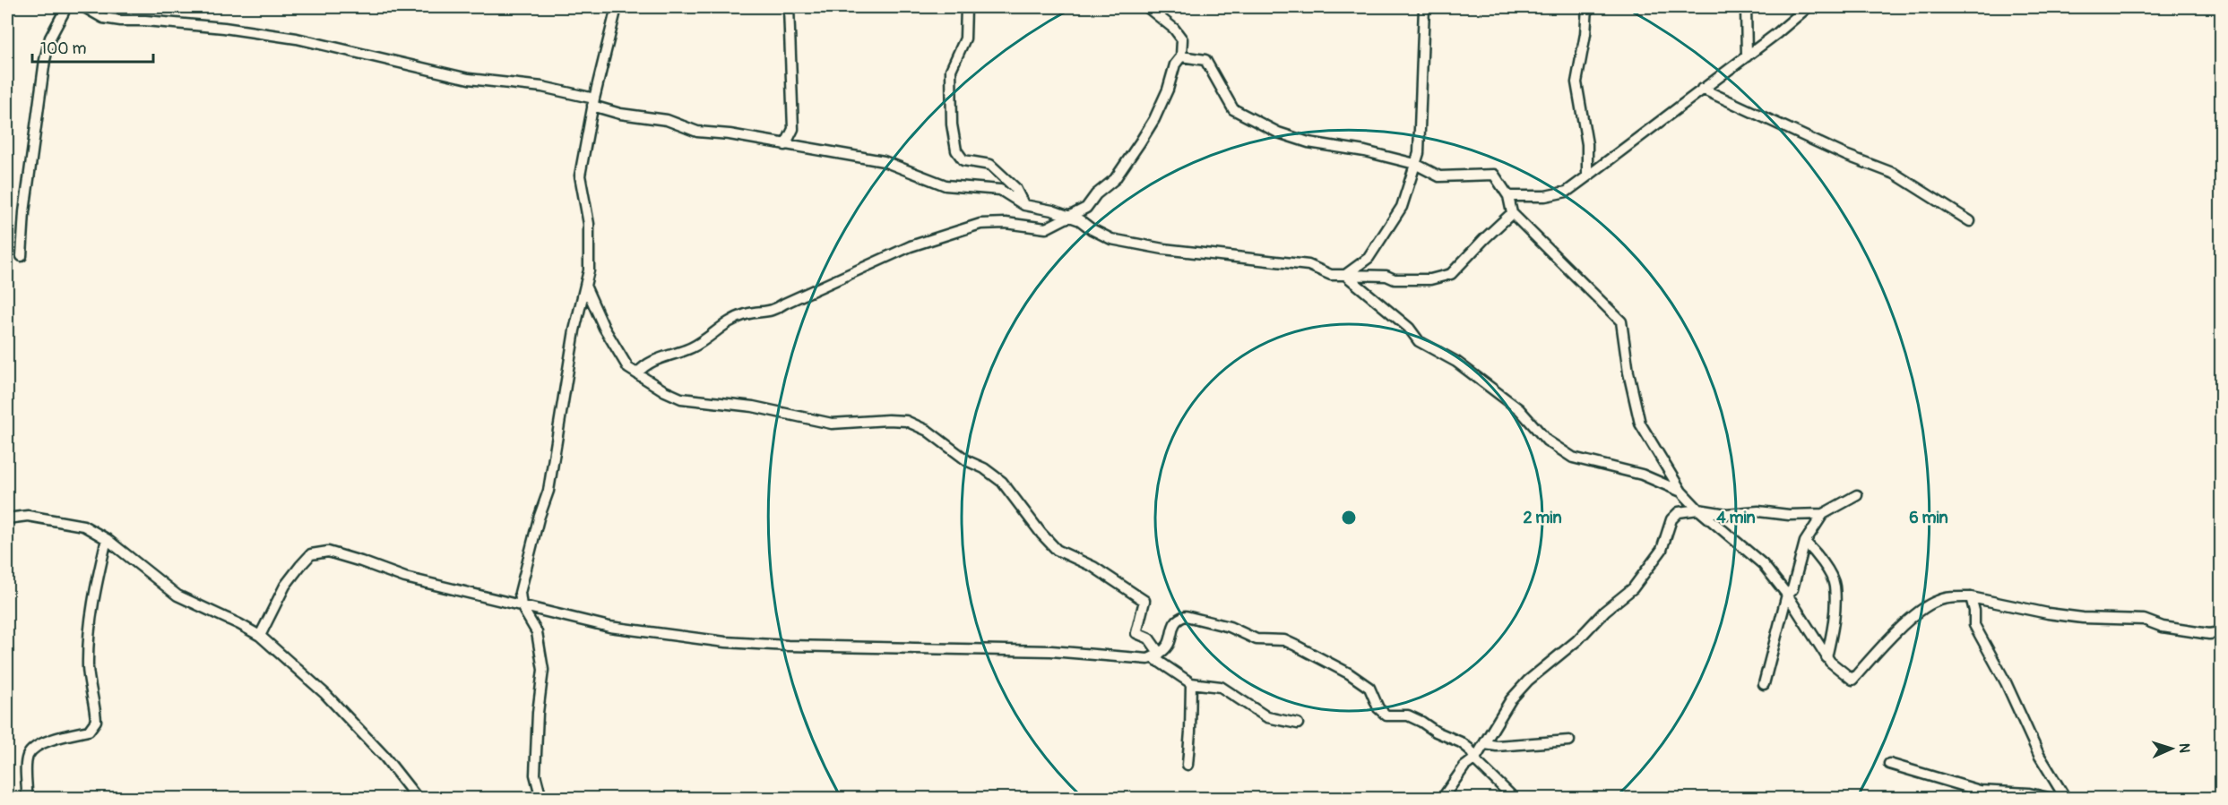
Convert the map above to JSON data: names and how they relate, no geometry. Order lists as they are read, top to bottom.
{
  "scale_bar": "100 m",
  "north": "right",
  "rings": ["2 min", "4 min", "6 min"]
}
